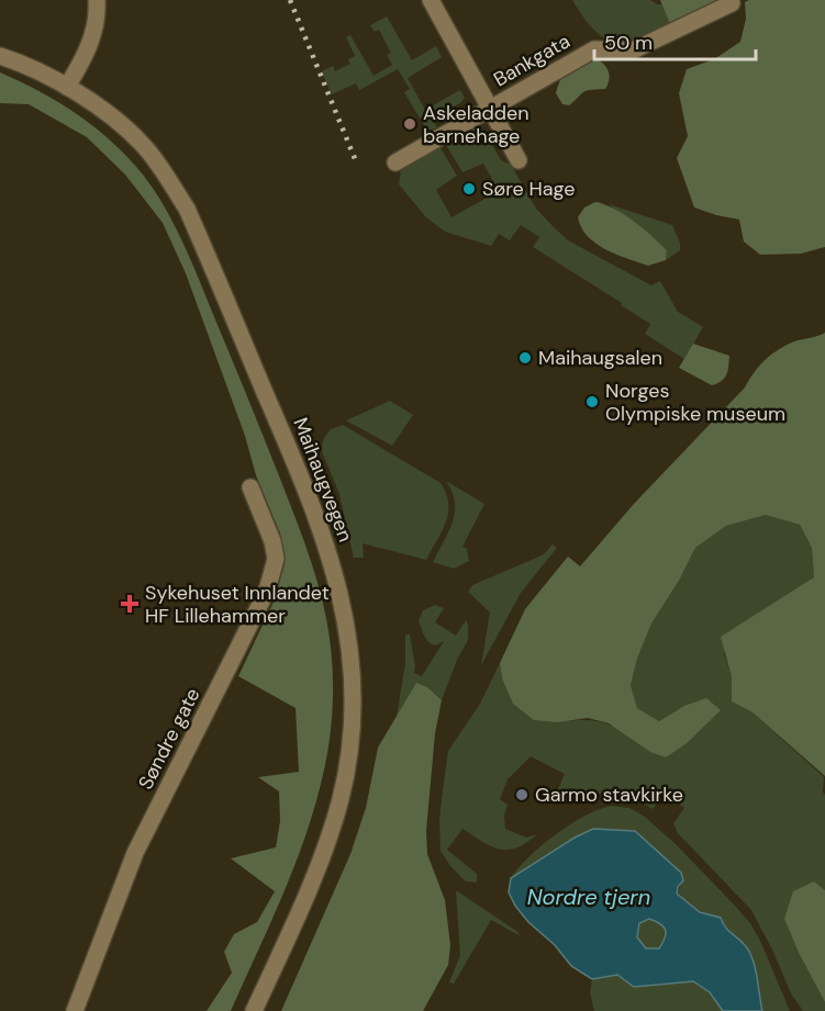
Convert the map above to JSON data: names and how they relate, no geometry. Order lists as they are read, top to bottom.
{
  "streets": {
    "street": ["Bankgata", "Maihaugvegen", "Søndre gate"]
  },
  "water": ["Nordre tjern"],
  "places": {
    "other": [
      "Askeladden barnehage",
      "Søre Hage",
      "Maihaugsalen",
      "Norges Olympiske museum",
      "Garmo stavkirke"
    ],
    "health": ["Sykehuset Innlandet HF Lillehammer"]
  },
  "scale_bar": "50 m"
}
